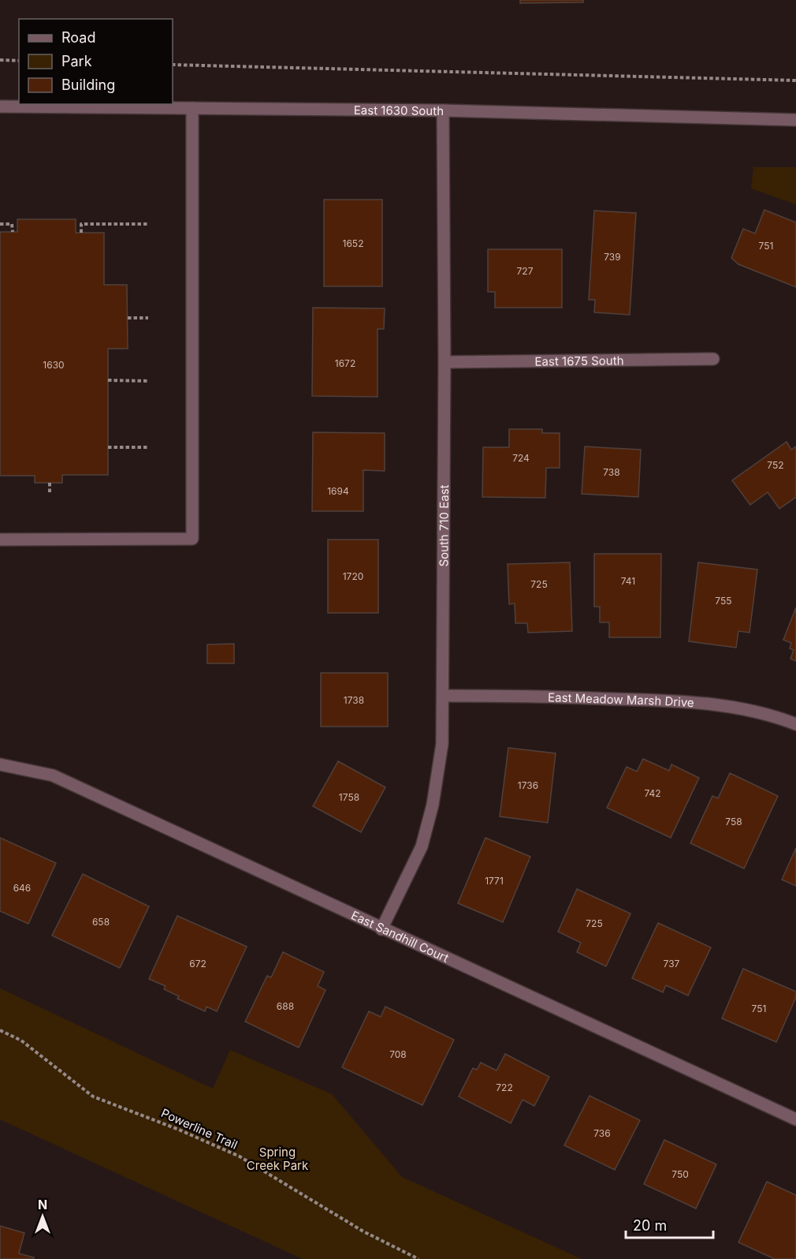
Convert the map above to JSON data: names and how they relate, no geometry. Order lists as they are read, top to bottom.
{
  "streets": {
    "street": [
      "East 1630 South",
      "East 1675 South",
      "South 710 East",
      "East Meadow Marsh Drive",
      "East Sandhill Court"
    ],
    "path": ["Powerline Trail"]
  },
  "crossings": [
    ["East 1630 South", "South 710 East"],
    ["East 1675 South", "South 710 East"],
    ["South 710 East", "East Meadow Marsh Drive"],
    ["South 710 East", "East Sandhill Court"]
  ],
  "parks": ["Spring Creek Park"],
  "house_numbers": [
    "1652",
    "751",
    "739",
    "727",
    "1672",
    "1630",
    "724",
    "752",
    "738",
    "1694",
    "1720",
    "741",
    "725",
    "755",
    "1738",
    "1736",
    "742",
    "1758",
    "758",
    "1771",
    "646",
    "658",
    "725",
    "672",
    "737",
    "688",
    "751",
    "708",
    "722",
    "736",
    "750"
  ],
  "legend": ["Road", "Park", "Building"],
  "scale_bar": "20 m",
  "north": "top"
}
